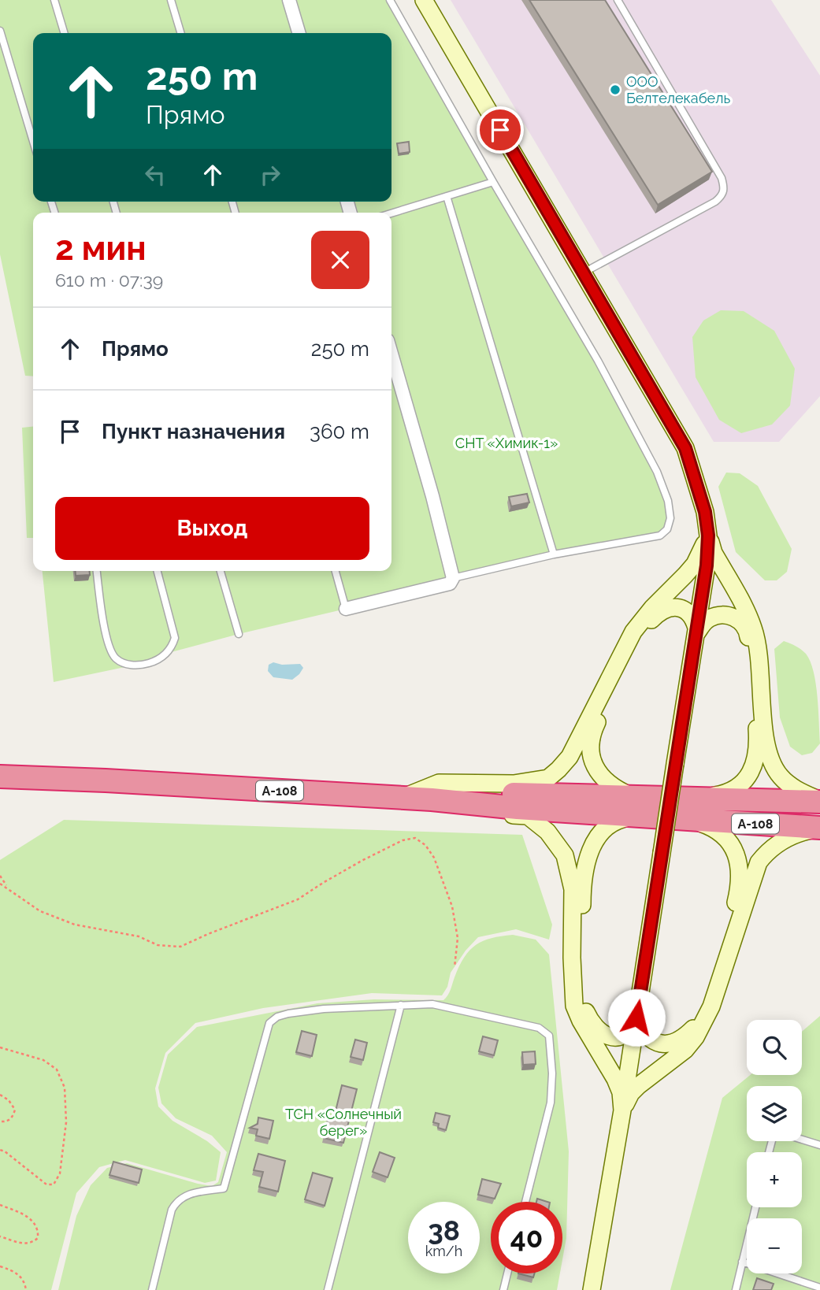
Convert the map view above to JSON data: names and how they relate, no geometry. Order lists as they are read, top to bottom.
{
  "streets": {
    "highway": ["А-108"]
  },
  "parks": ["СНТ «Химик-1»", "ТСН «Солнечный берег»"],
  "places": ["ООО Белтелекабель"],
  "page": {
    "turn": ["250 m", "Прямо"],
    "heading": ["2 мин", "610 m · 07:39"],
    "list": [
      {
        "name": "Прямо",
        "value": "250 m"
      },
      {
        "name": "Пункт назначения",
        "value": "360 m"
      }
    ],
    "buttons": "Выход",
    "map_buttons": ["+", "−"],
    "speed": "38 km/h",
    "limit": "40"
  }
}
